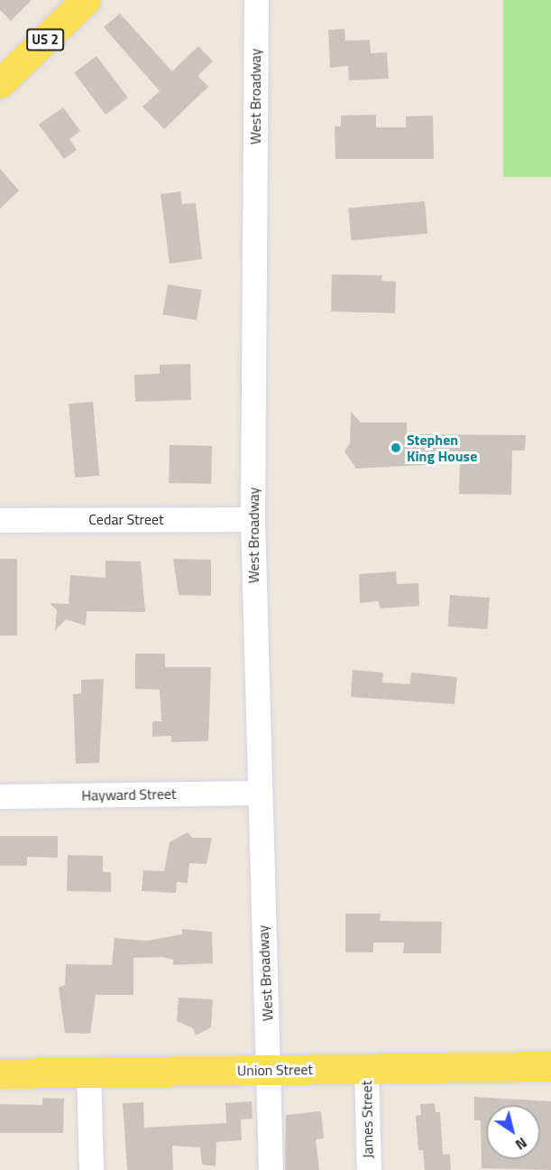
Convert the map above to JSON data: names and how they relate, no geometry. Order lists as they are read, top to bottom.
{
  "streets": {
    "main road": ["US 2", "Union Street"],
    "street": [
      "West Broadway",
      "Cedar Street",
      "Hayward Street",
      "James Street"
    ]
  },
  "crossings": [
    ["West Broadway", "Cedar Street"],
    ["West Broadway", "Hayward Street"],
    ["West Broadway", "Union Street"],
    ["Union Street", "James Street"]
  ],
  "places": ["Stephen King House"],
  "north": "bottom right"
}
